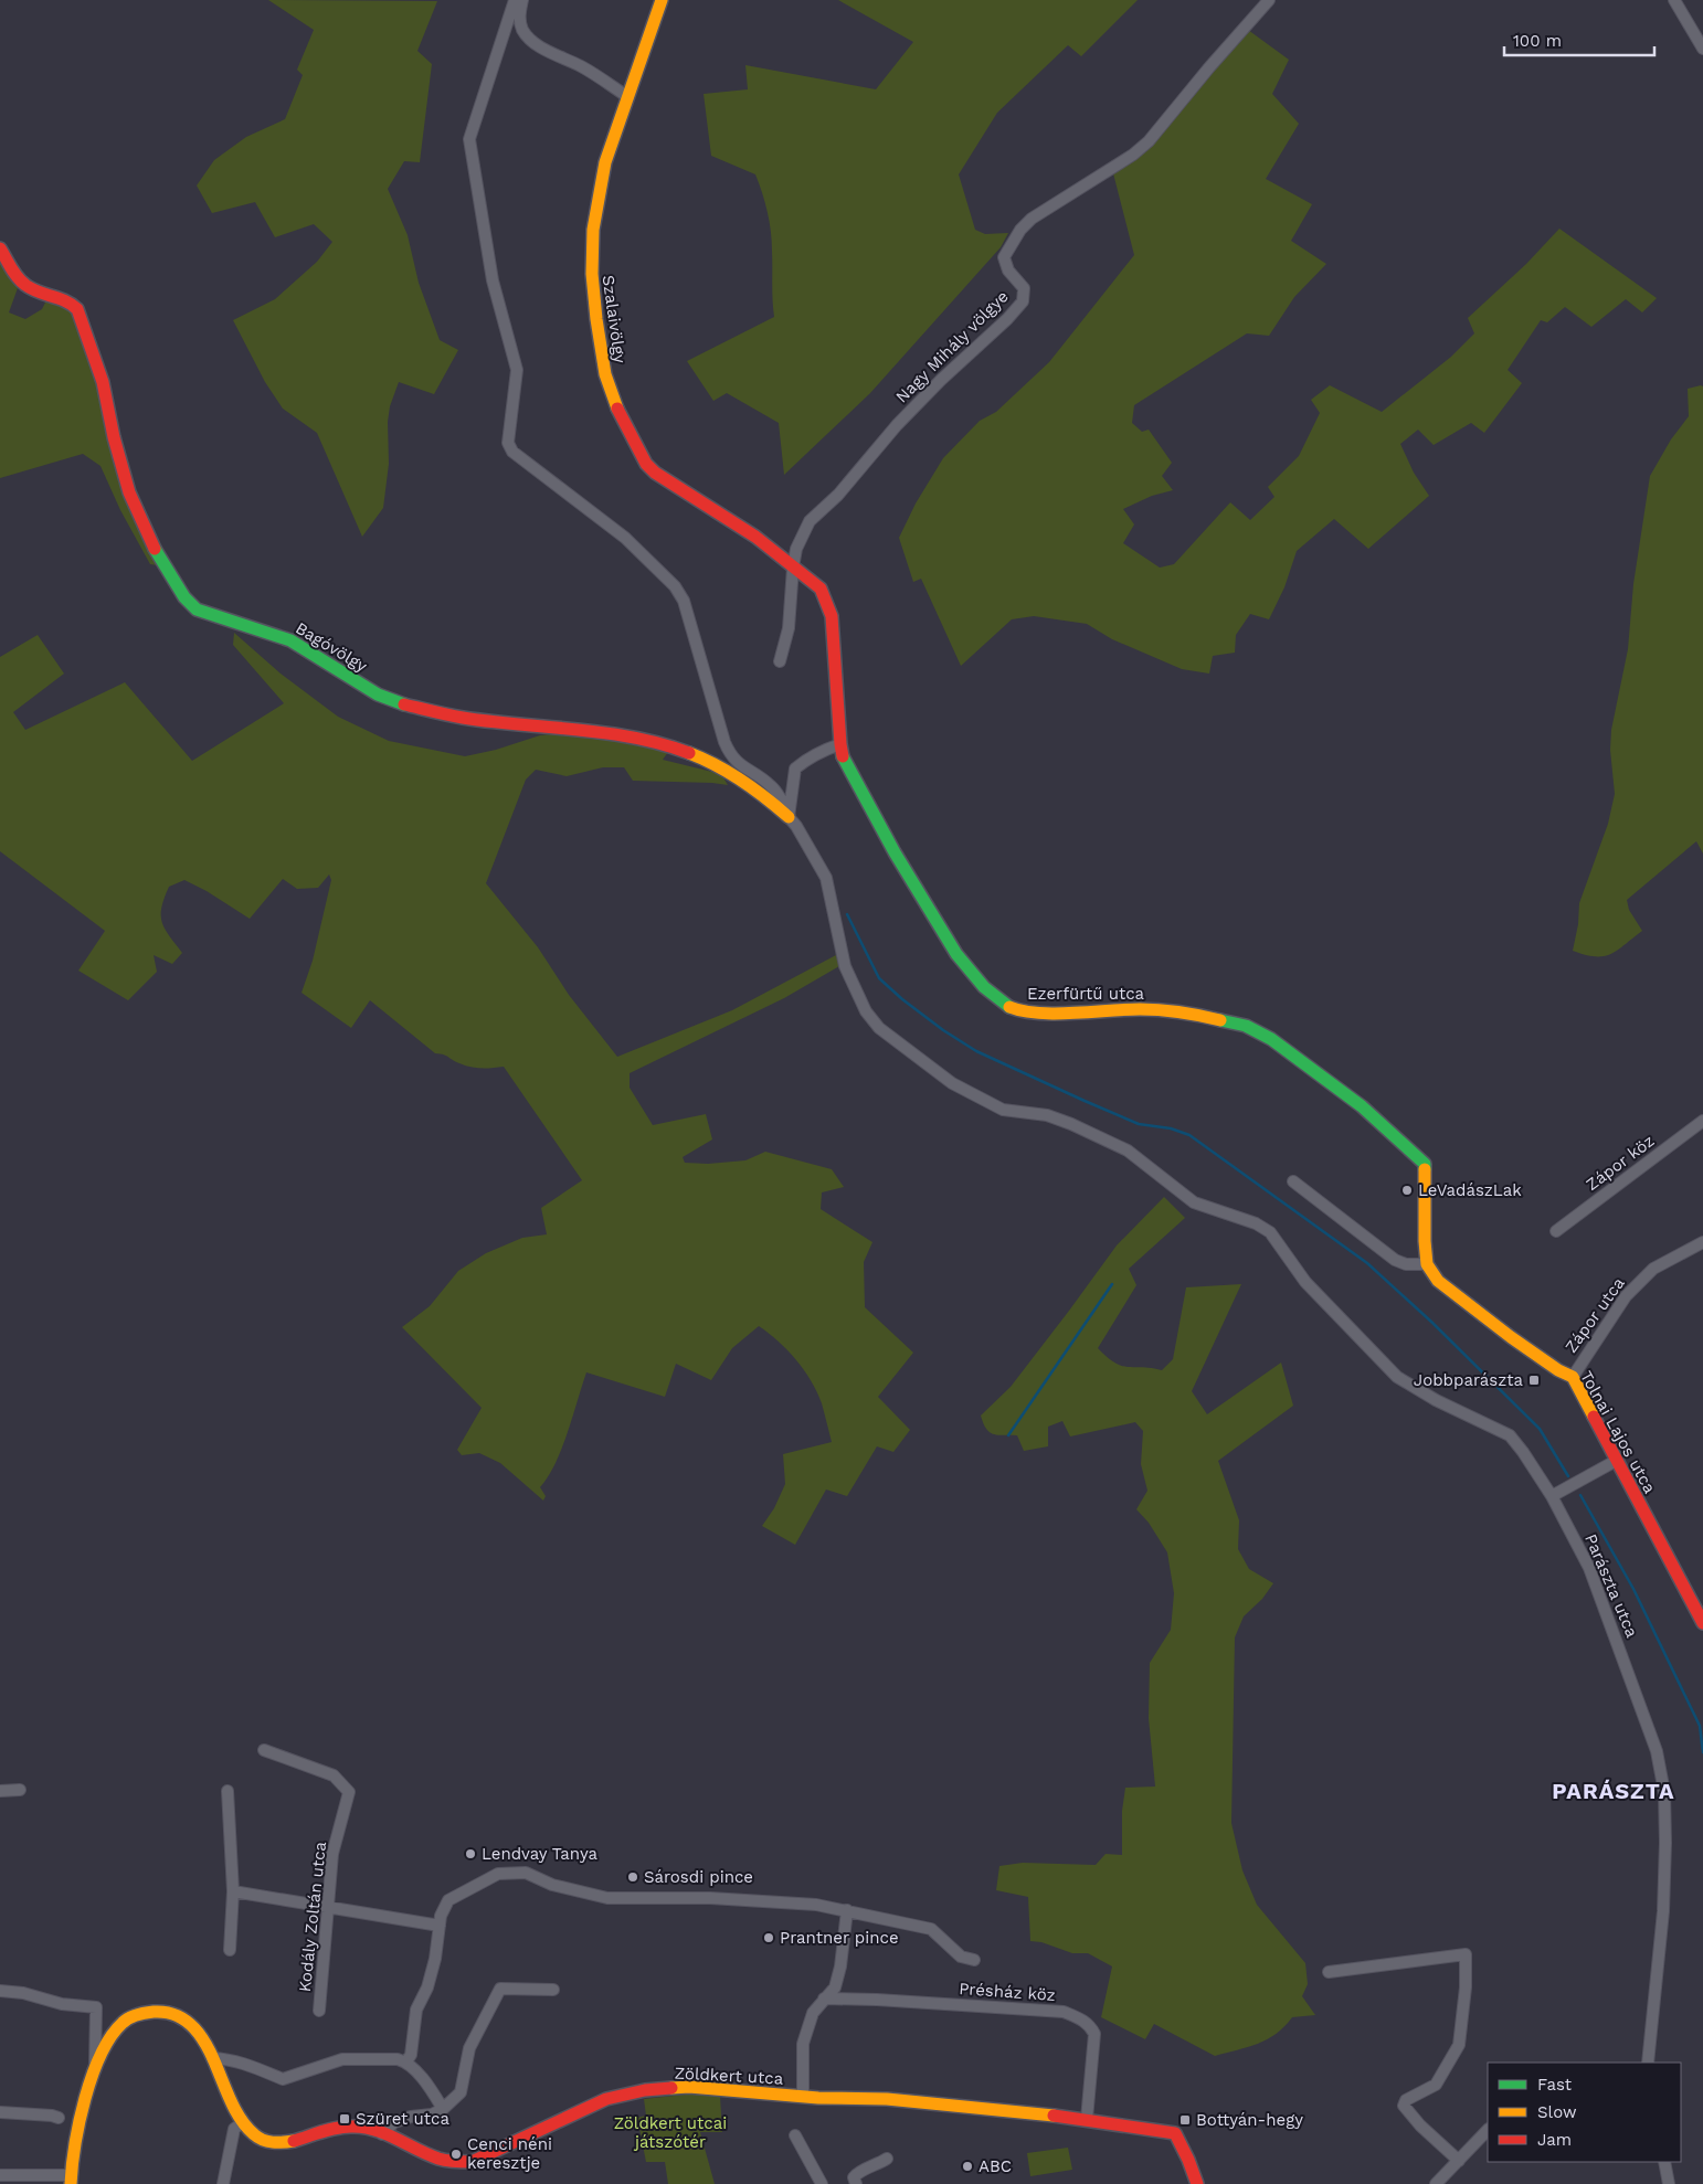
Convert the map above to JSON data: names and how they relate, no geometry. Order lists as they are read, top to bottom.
{
  "streets": {
    "street": [
      "Szalaivölgy",
      "Nagy Mihály völgye",
      "Bagóvölgy",
      "Ezerfürtű utca",
      "Zápor köz",
      "Zápor utca",
      "Tolnai Lajos utca",
      "Parászta utca",
      "Kodály Zoltán utca",
      "Présház köz",
      "Zöldkert utca"
    ]
  },
  "crossings": [
    ["Szalaivölgy", "Nagy Mihály völgye"],
    ["Szalaivölgy", "Ezerfürtű utca"],
    ["Nagy Mihály völgye", "Ezerfürtű utca"],
    ["Bagóvölgy", "Parászta utca"],
    ["Ezerfürtű utca", "Tolnai Lajos utca"],
    ["Zápor utca", "Tolnai Lajos utca"],
    ["Présház köz", "Zöldkert utca"]
  ],
  "districts": ["PARÁSZTA"],
  "parks": ["Zöldkert utcai játszótér"],
  "places": {
    "other": [
      "LeVadászLak",
      "Lendvay Tanya",
      "Sárosdi pince",
      "Prantner pince",
      "Cenci néni keresztje",
      "ABC"
    ],
    "transit": ["Jobbparászta", "Szüret utca", "Bottyán-hegy"]
  },
  "legend": ["Fast", "Slow", "Jam"],
  "scale_bar": "100 m"
}
